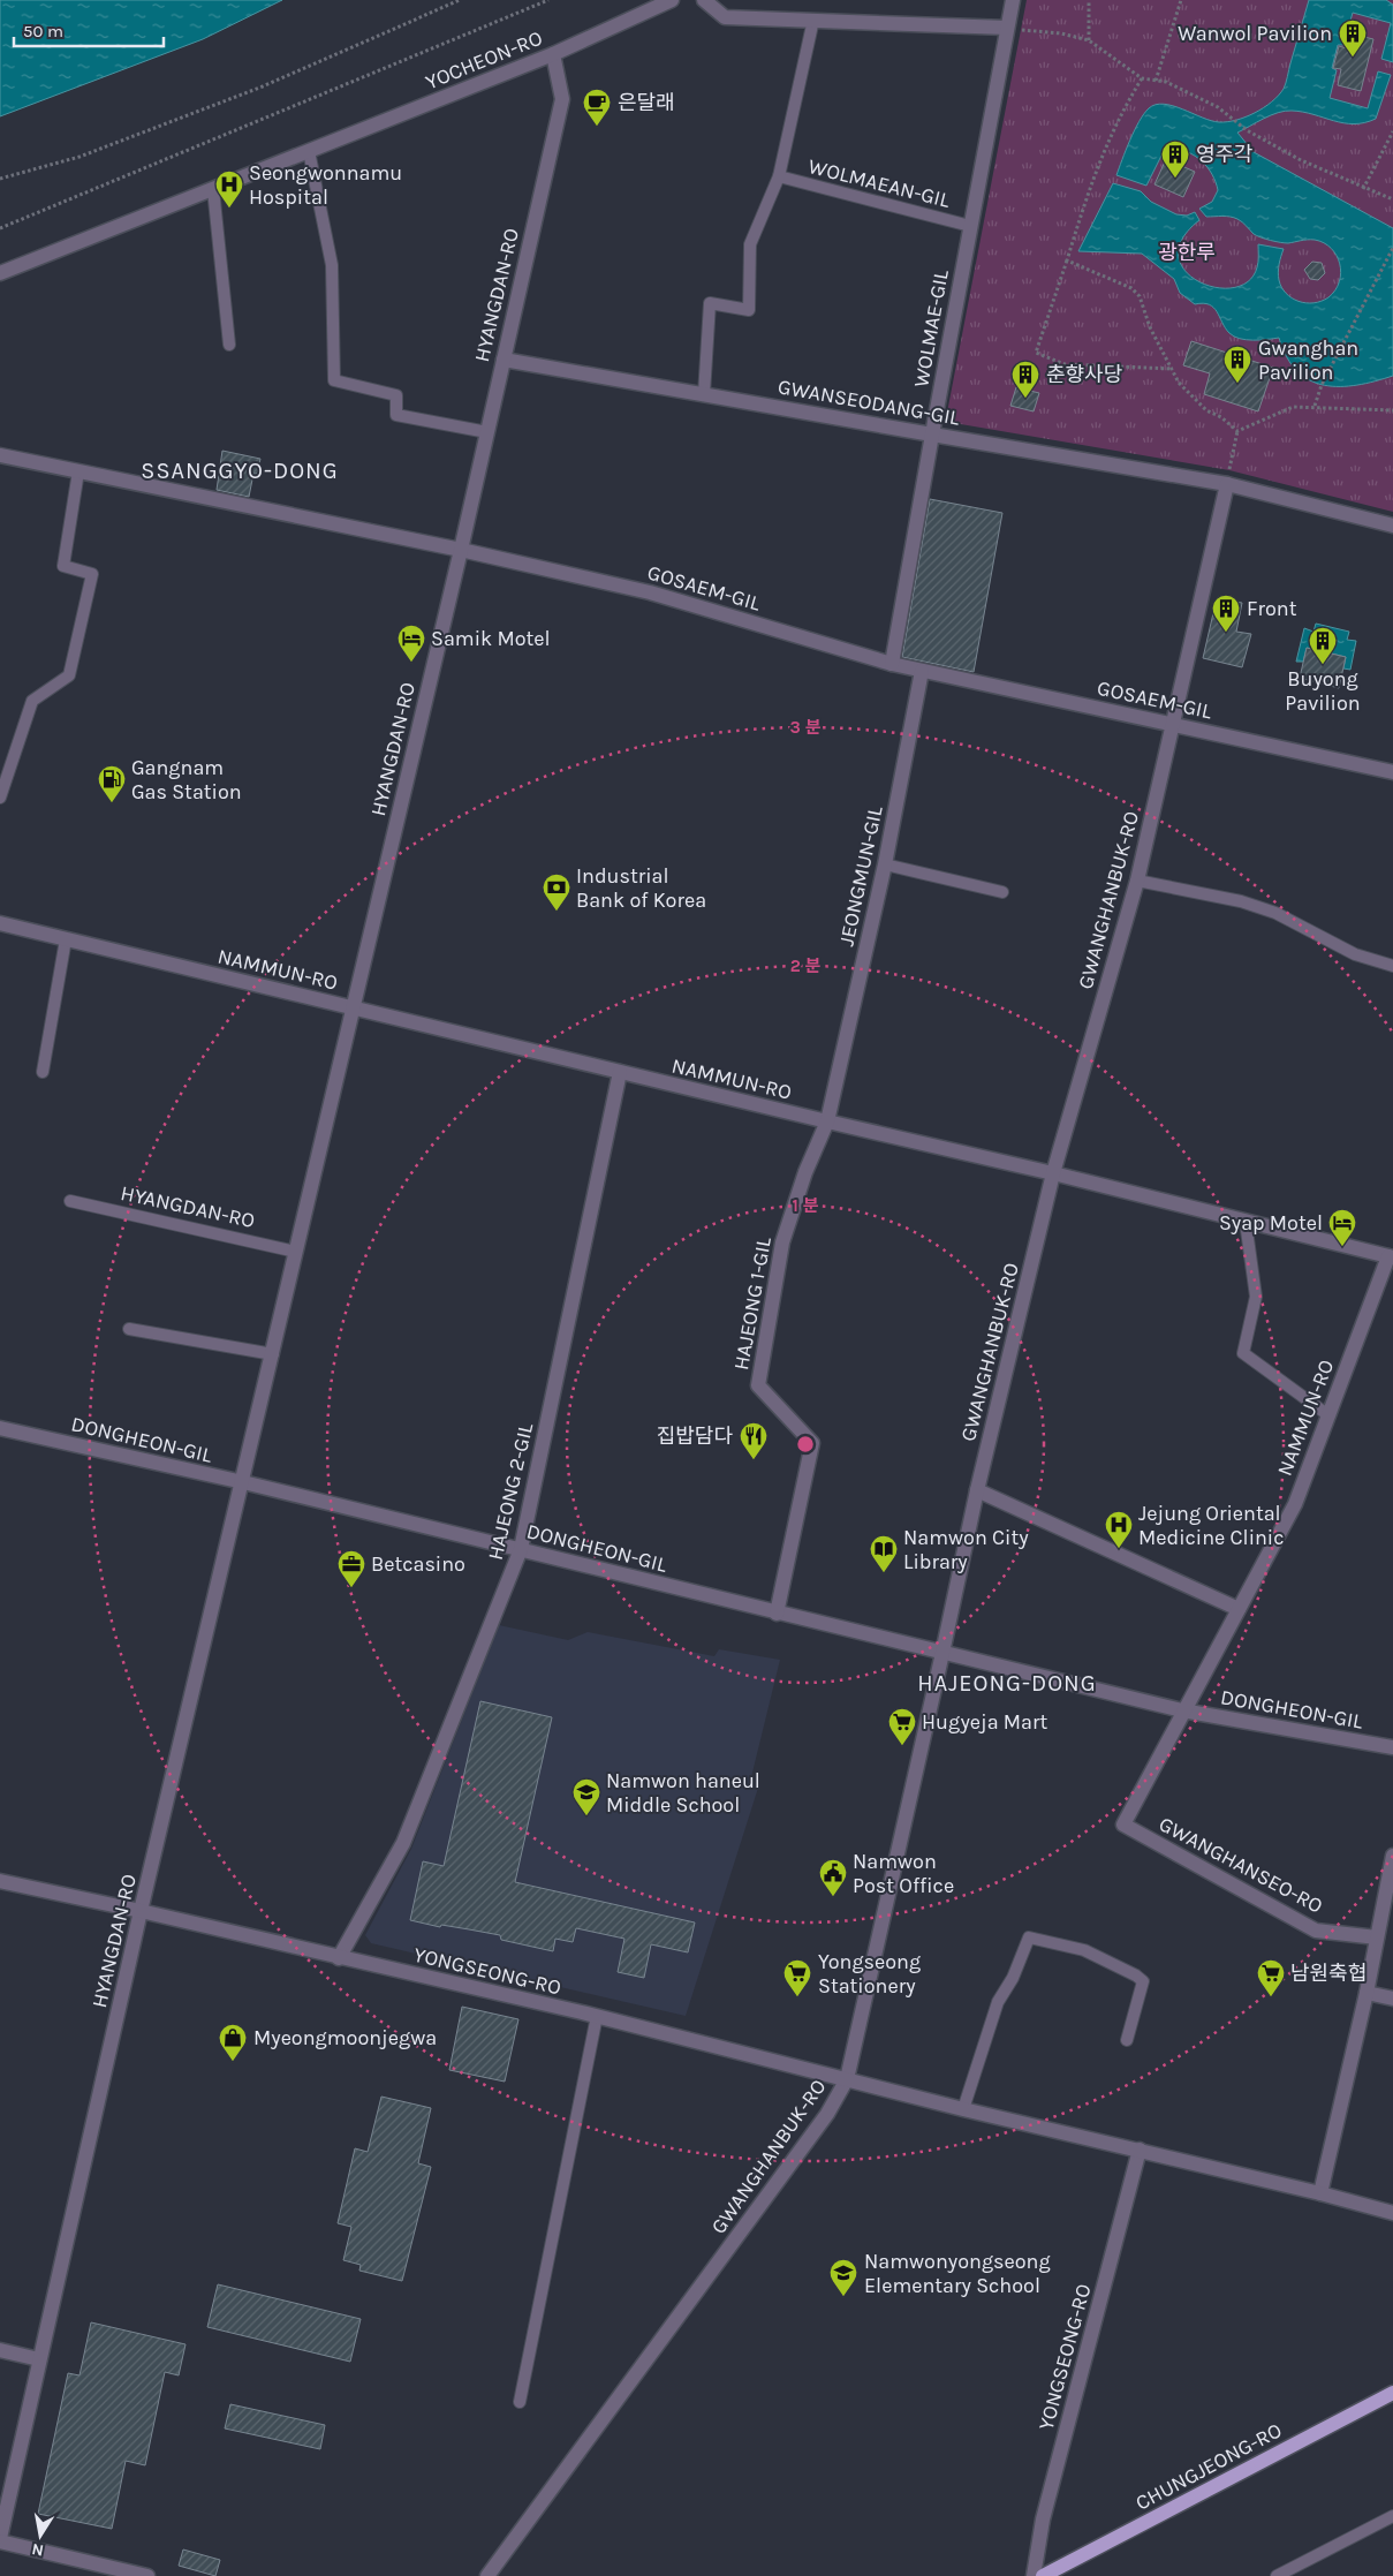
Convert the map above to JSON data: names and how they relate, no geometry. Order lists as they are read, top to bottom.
{
  "streets": {
    "main road": ["CHUNGJEONG-RO"],
    "street": [
      "YOCHEON-RO",
      "HYANGDAN-RO",
      "WOLMAE-GIL",
      "GWANSEODANG-GIL",
      "GOSAEM-GIL",
      "JEONGMUN-GIL",
      "GWANGHANBUK-RO",
      "NAMMUN-RO",
      "HAJEONG 1-GIL",
      "DONGHEON-GIL",
      "HAJEONG 2-GIL",
      "GWANGHANSEO-RO",
      "YONGSEONG-RO"
    ],
    "lane": ["WOLMAEAN-GIL"]
  },
  "crossings": [
    ["YOCHEON-RO", "HYANGDAN-RO"],
    ["WOLMAEAN-GIL", "WOLMAE-GIL"],
    ["WOLMAEAN-GIL", "GWANSEODANG-GIL"],
    ["HYANGDAN-RO", "GWANSEODANG-GIL"],
    ["HYANGDAN-RO", "GOSAEM-GIL"],
    ["HYANGDAN-RO", "NAMMUN-RO"],
    ["HYANGDAN-RO", "DONGHEON-GIL"],
    ["HYANGDAN-RO", "YONGSEONG-RO"],
    ["WOLMAE-GIL", "GWANSEODANG-GIL"],
    ["WOLMAE-GIL", "GOSAEM-GIL"],
    ["GWANSEODANG-GIL", "GWANGHANBUK-RO"],
    ["GOSAEM-GIL", "JEONGMUN-GIL"],
    ["GOSAEM-GIL", "GWANGHANBUK-RO"],
    ["JEONGMUN-GIL", "NAMMUN-RO"],
    ["JEONGMUN-GIL", "HAJEONG 1-GIL"],
    ["GWANGHANBUK-RO", "NAMMUN-RO"],
    ["GWANGHANBUK-RO", "DONGHEON-GIL"],
    ["GWANGHANBUK-RO", "YONGSEONG-RO"],
    ["NAMMUN-RO", "HAJEONG 1-GIL"],
    ["NAMMUN-RO", "DONGHEON-GIL"],
    ["NAMMUN-RO", "HAJEONG 2-GIL"],
    ["NAMMUN-RO", "GWANGHANSEO-RO"],
    ["HAJEONG 1-GIL", "DONGHEON-GIL"],
    ["DONGHEON-GIL", "HAJEONG 2-GIL"],
    ["DONGHEON-GIL", "GWANGHANSEO-RO"],
    ["HAJEONG 2-GIL", "YONGSEONG-RO"]
  ],
  "districts": ["SSANGGYO-DONG", "HAJEONG-DONG"],
  "parks": ["광한루"],
  "places": {
    "building": [
      "Wanwol Pavilion",
      "영주각",
      "Gwanghan Pavilion",
      "춘향사당",
      "Front",
      "Buyong Pavilion"
    ],
    "cafe": ["은달래"],
    "hospital": ["Seongwonnamu Hospital", "Jejung Oriental Medicine Clinic"],
    "hotel": ["Samik Motel", "Syap Motel"],
    "fuel station": ["Gangnam Gas Station"],
    "bank": ["Industrial Bank of Korea"],
    "restaurant": ["집밥담다"],
    "library": ["Namwon City Library"],
    "office": ["Betcasino"],
    "supermarket": ["Hugyeja Mart", "Yongseong Stationery", "남원축협"],
    "school or university": ["Namwon haneul Middle School", "Namwonyongseong Elementary School"],
    "public building": ["Namwon Post Office"],
    "shop": ["Myeongmoonjegwa"]
  },
  "scale_bar": "50 m",
  "north": "bottom",
  "rings": ["3 분", "2 분", "1 분"]
}
